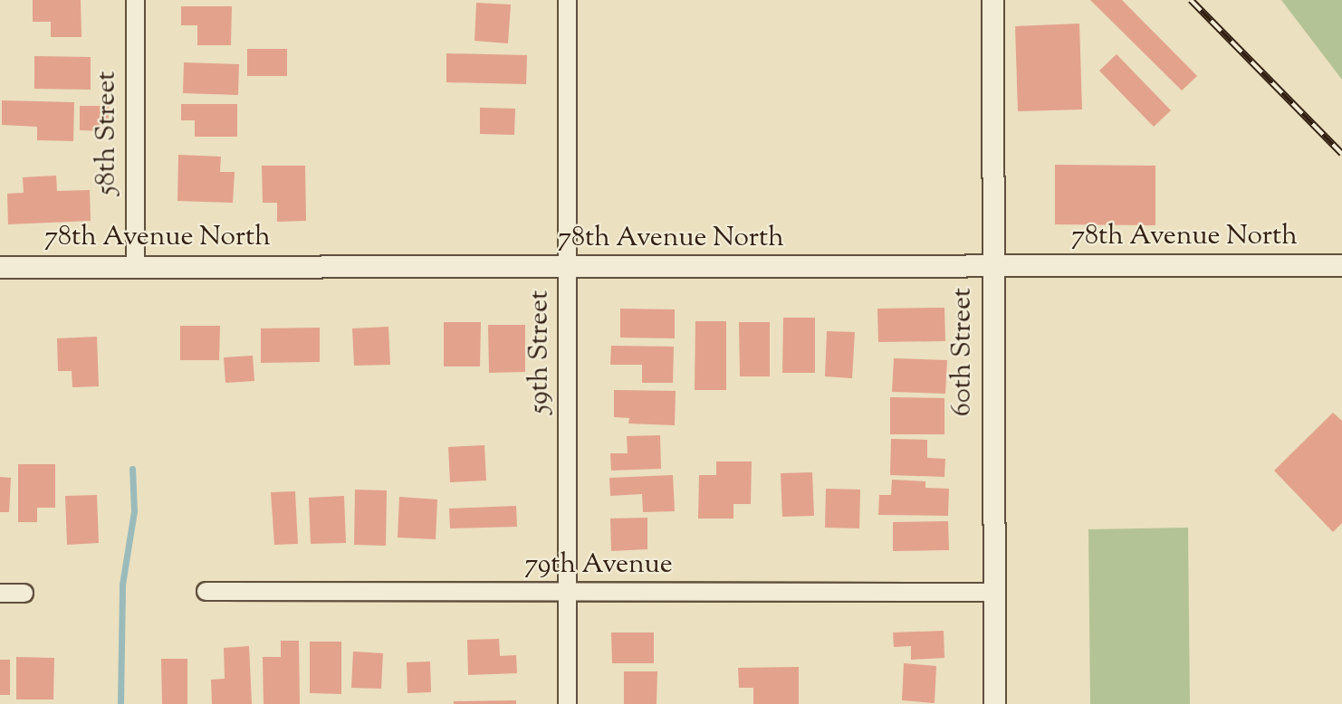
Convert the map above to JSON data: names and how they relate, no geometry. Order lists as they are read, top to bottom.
{
  "streets": {
    "street": [
      "58th Street",
      "78th Avenue North",
      "59th Street",
      "60th Street",
      "79th Avenue"
    ]
  },
  "crossings": [
    ["58th Street", "78th Avenue North"],
    ["78th Avenue North", "59th Street"],
    ["78th Avenue North", "60th Street"],
    ["59th Street", "79th Avenue"],
    ["60th Street", "79th Avenue"]
  ]
}
